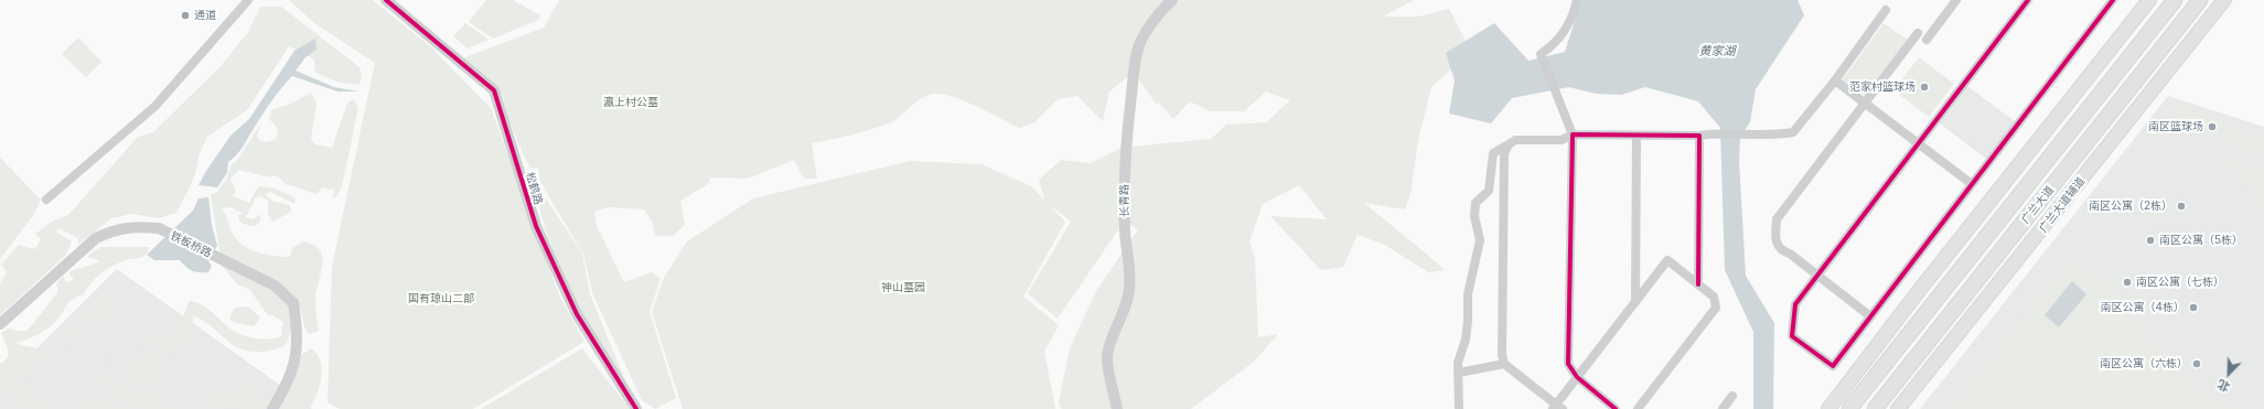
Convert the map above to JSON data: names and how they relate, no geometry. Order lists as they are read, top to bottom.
{
  "streets": {
    "main road": ["广兰大道", "广兰大道辅道"],
    "street": ["松鹤路", "长青路", "铁板桥路"]
  },
  "water": ["黄家湖"],
  "parks": ["瀛上村公墓", "神山墓园", "国有琼山二部"],
  "places": [
    "通道",
    "范家村篮球场",
    "南区篮球场",
    "南区公寓（2栋）",
    "南区公寓（5栋）",
    "南区公寓（七栋）",
    "南区公寓（4栋）",
    "南区公寓（六栋）"
  ],
  "north": "bottom left"
}
